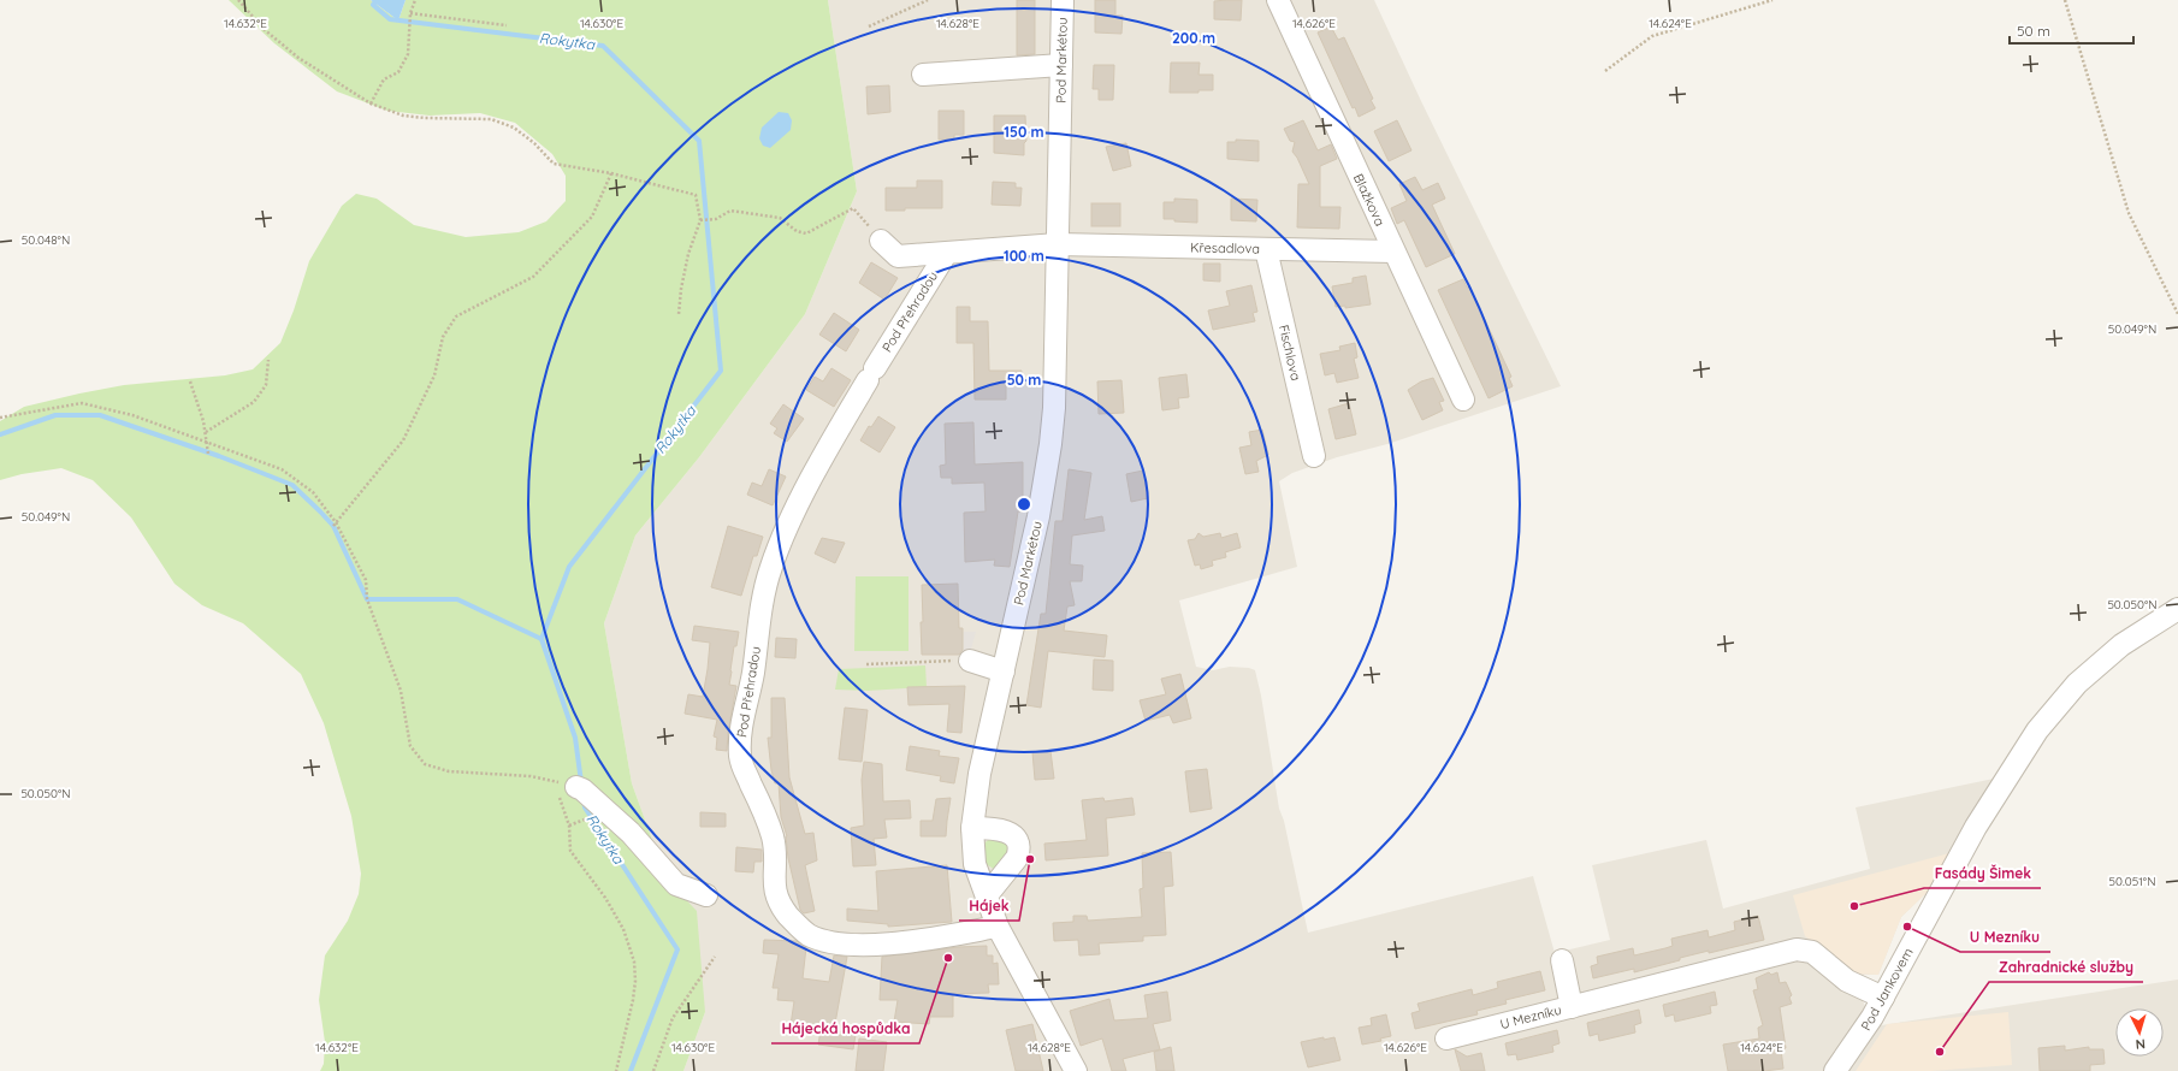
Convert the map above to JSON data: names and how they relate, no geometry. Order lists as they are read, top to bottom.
{
  "streets": {
    "street": [
      "Pod Markétou",
      "Blažkova",
      "Křesadlova",
      "Pod Přehradou",
      "Fischlova",
      "Pod Jankovem",
      "U Mezníku"
    ]
  },
  "crossings": [
    ["Pod Markétou", "Křesadlova"],
    ["Pod Markétou", "Pod Přehradou"],
    ["Blažkova", "Křesadlova"],
    ["Křesadlova", "Pod Přehradou"],
    ["Křesadlova", "Fischlova"],
    ["Pod Jankovem", "U Mezníku"]
  ],
  "water": ["Rokytka"],
  "places": [
    "Hájek",
    "Fasády Šimek",
    "U Mezníku",
    "Hájecká hospůdka",
    "Zahradnické služby"
  ],
  "scale_bar": "50 m",
  "north": "bottom",
  "coordinates": [
    "14.632°E",
    "14.630°E",
    "14.628°E",
    "14.626°E",
    "14.624°E",
    "50.048°N",
    "50.049°N",
    "50.050°N",
    "50.051°N"
  ],
  "rings": [
    "200 m",
    "150 m",
    "100 m",
    "50 m"
  ]
}
